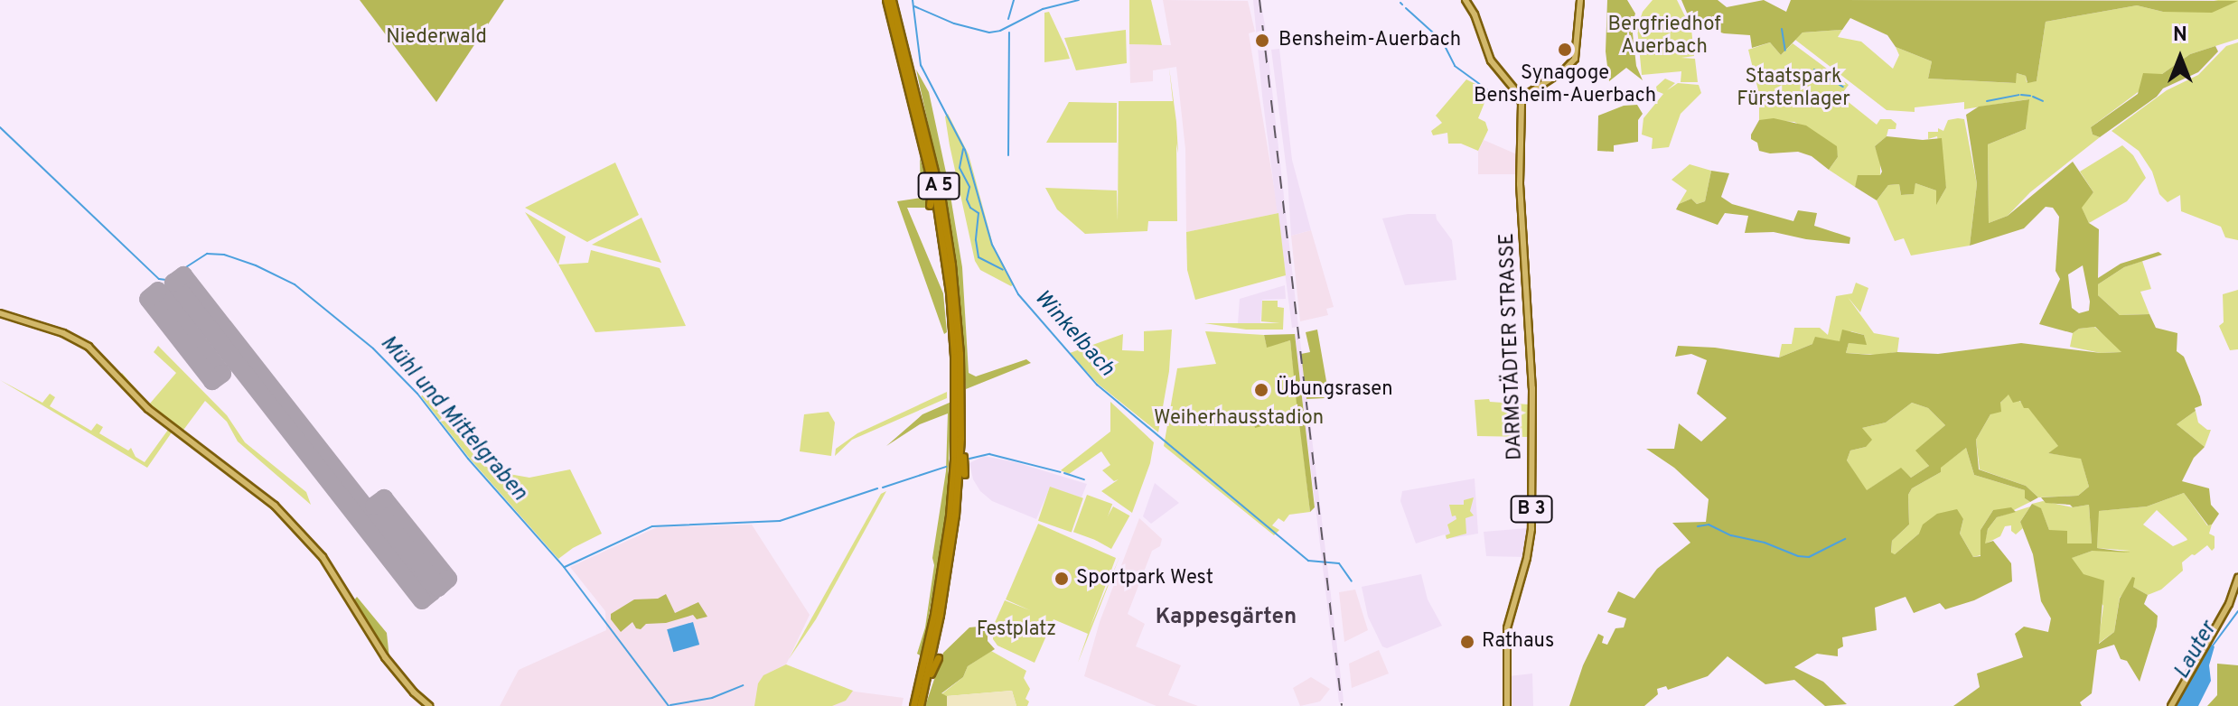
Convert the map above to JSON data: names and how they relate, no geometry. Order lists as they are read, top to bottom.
{
  "streets": {
    "highway": ["A 5"],
    "main road": ["DARMSTÄDTER STRASSE", "B 3"]
  },
  "districts": ["Kappesgärten"],
  "water": ["Winkelbach", "Mühl und Mittelgraben", "Lauter"],
  "parks": [
    "Bergfriedhof Auerbach",
    "Niederwald",
    "Staatspark Fürstenlager",
    "Weiherhausstadion",
    "Festplatz"
  ],
  "places": [
    "Bensheim-Auerbach",
    "Synagoge Bensheim-Auerbach",
    "Übungsrasen",
    "Sportpark West",
    "Rathaus"
  ],
  "north": "top"
}
